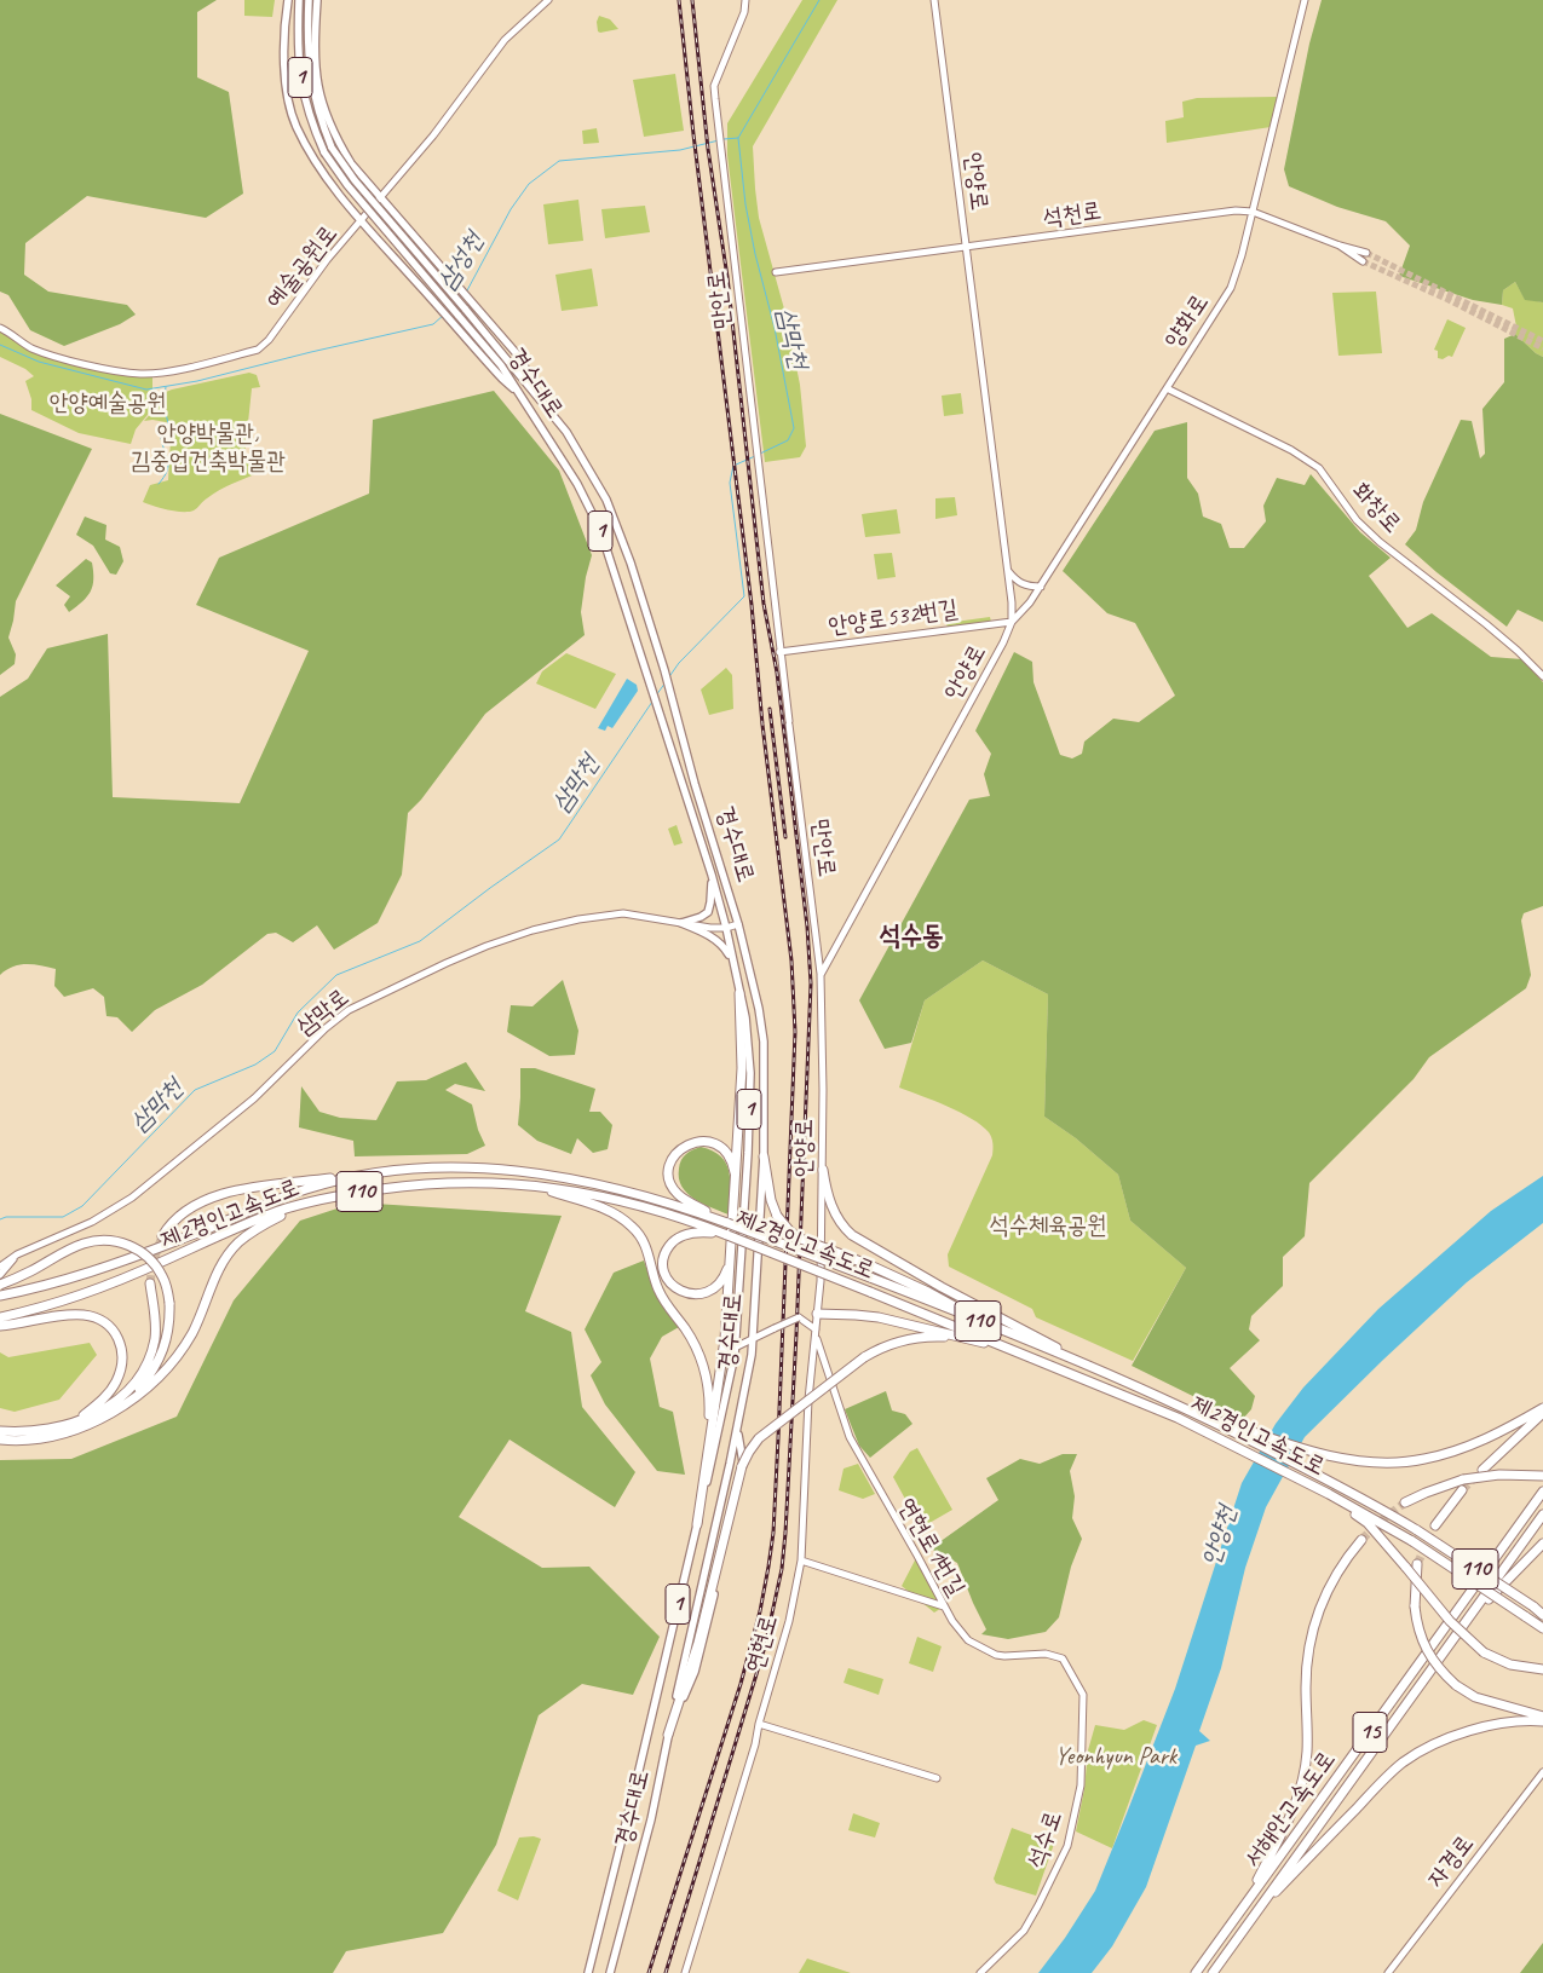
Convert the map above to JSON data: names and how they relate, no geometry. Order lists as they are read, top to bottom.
{
  "streets": {
    "highway": [
      "110",
      "제2경인고속도로",
      "15",
      "서해안고속도로"
    ],
    "main road": ["1", "경수대로"],
    "street": [
      "안양로",
      "석천로",
      "예술공원로",
      "만안로",
      "양화로",
      "화창로",
      "안양로532번길",
      "삼막로",
      "연현로1번길",
      "연현로",
      "석수로",
      "자경로"
    ]
  },
  "crossings": [
    ["안양로", "석천로"],
    ["안양로", "만안로"],
    ["안양로", "양화로"],
    ["안양로", "안양로532번길"],
    ["안양로", "연현로"],
    ["석천로", "양화로"],
    ["만안로", "안양로532번길"],
    ["양화로", "화창로"],
    ["양화로", "안양로532번길"],
    ["경수대로", "삼막로"],
    ["연현로1번길", "연현로"],
    ["연현로1번길", "석수로"]
  ],
  "districts": ["석수동"],
  "water": ["삼성천", "삼막천", "안양천"],
  "parks": [
    "안양예술공원",
    "안양박물관, 김중업건축박물관",
    "석수체육공원",
    "Yeonhyun Park"
  ]
}
